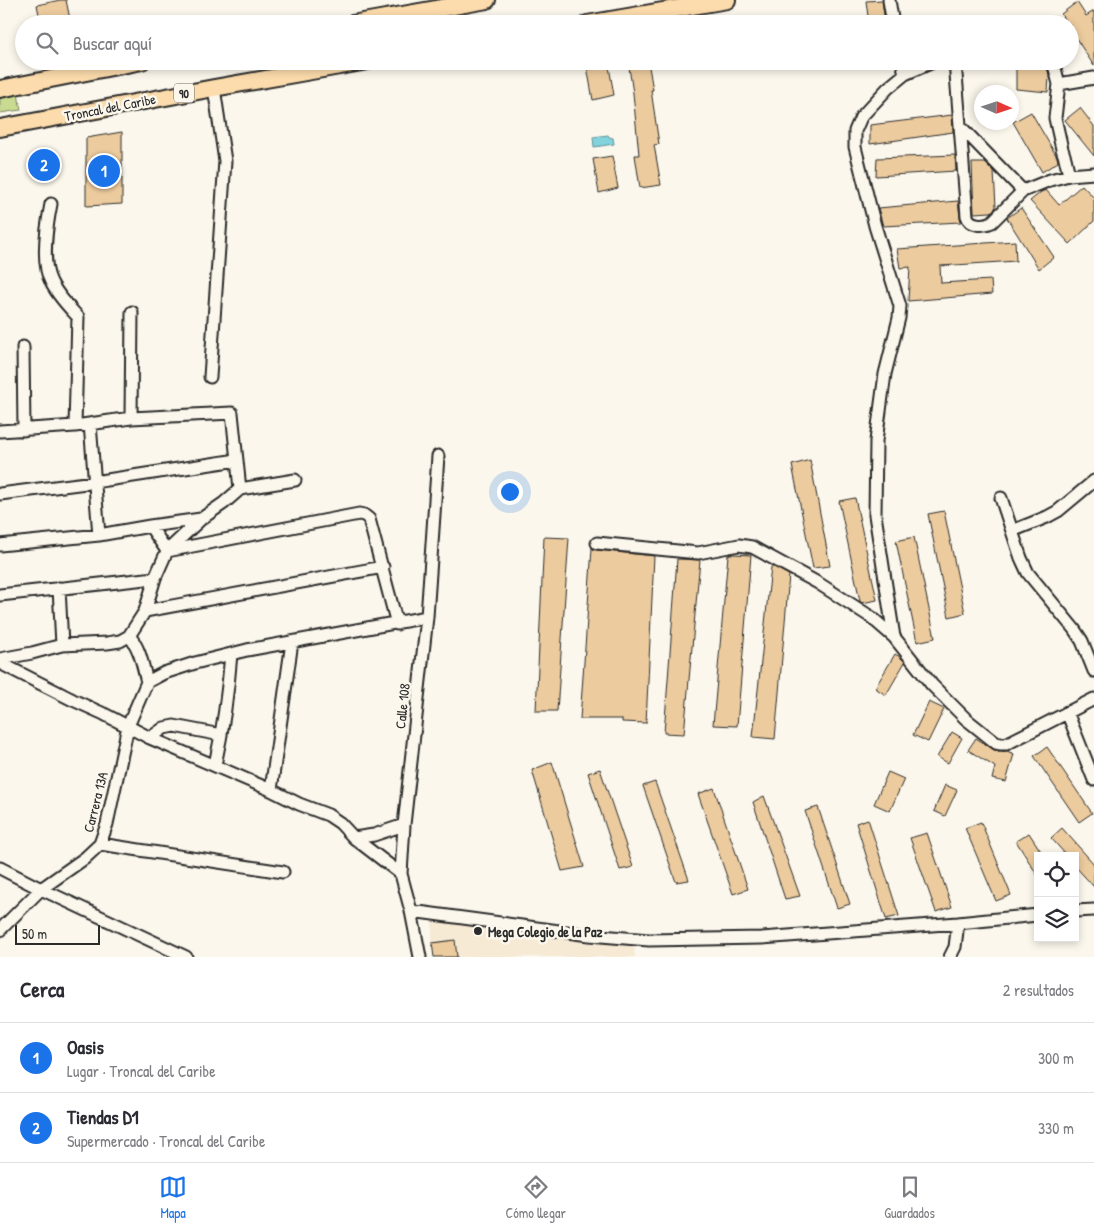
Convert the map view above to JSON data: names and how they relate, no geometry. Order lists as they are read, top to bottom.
{
  "streets": {
    "highway": ["90", "Troncal del Caribe"],
    "street": ["Calle 108", "Carrera 13A"]
  },
  "places": ["Mega Colegio de la Paz"],
  "scale_bar": "50 m",
  "north": "right",
  "page": {
    "search": "Buscar aquí",
    "pins": ["2", "1"],
    "scale": "50 m",
    "heading": ["Cerca", "2 resultados"],
    "list": [
      {
        "mark": "1",
        "name": "Oasis",
        "note": "Lugar · Troncal del Caribe",
        "value": "300 m"
      },
      {
        "mark": "2",
        "name": "Tiendas D1",
        "note": "Supermercado · Troncal del Caribe",
        "value": "330 m"
      }
    ],
    "nav": ["Mapa", "Cómo llegar", "Guardados"]
  }
}
